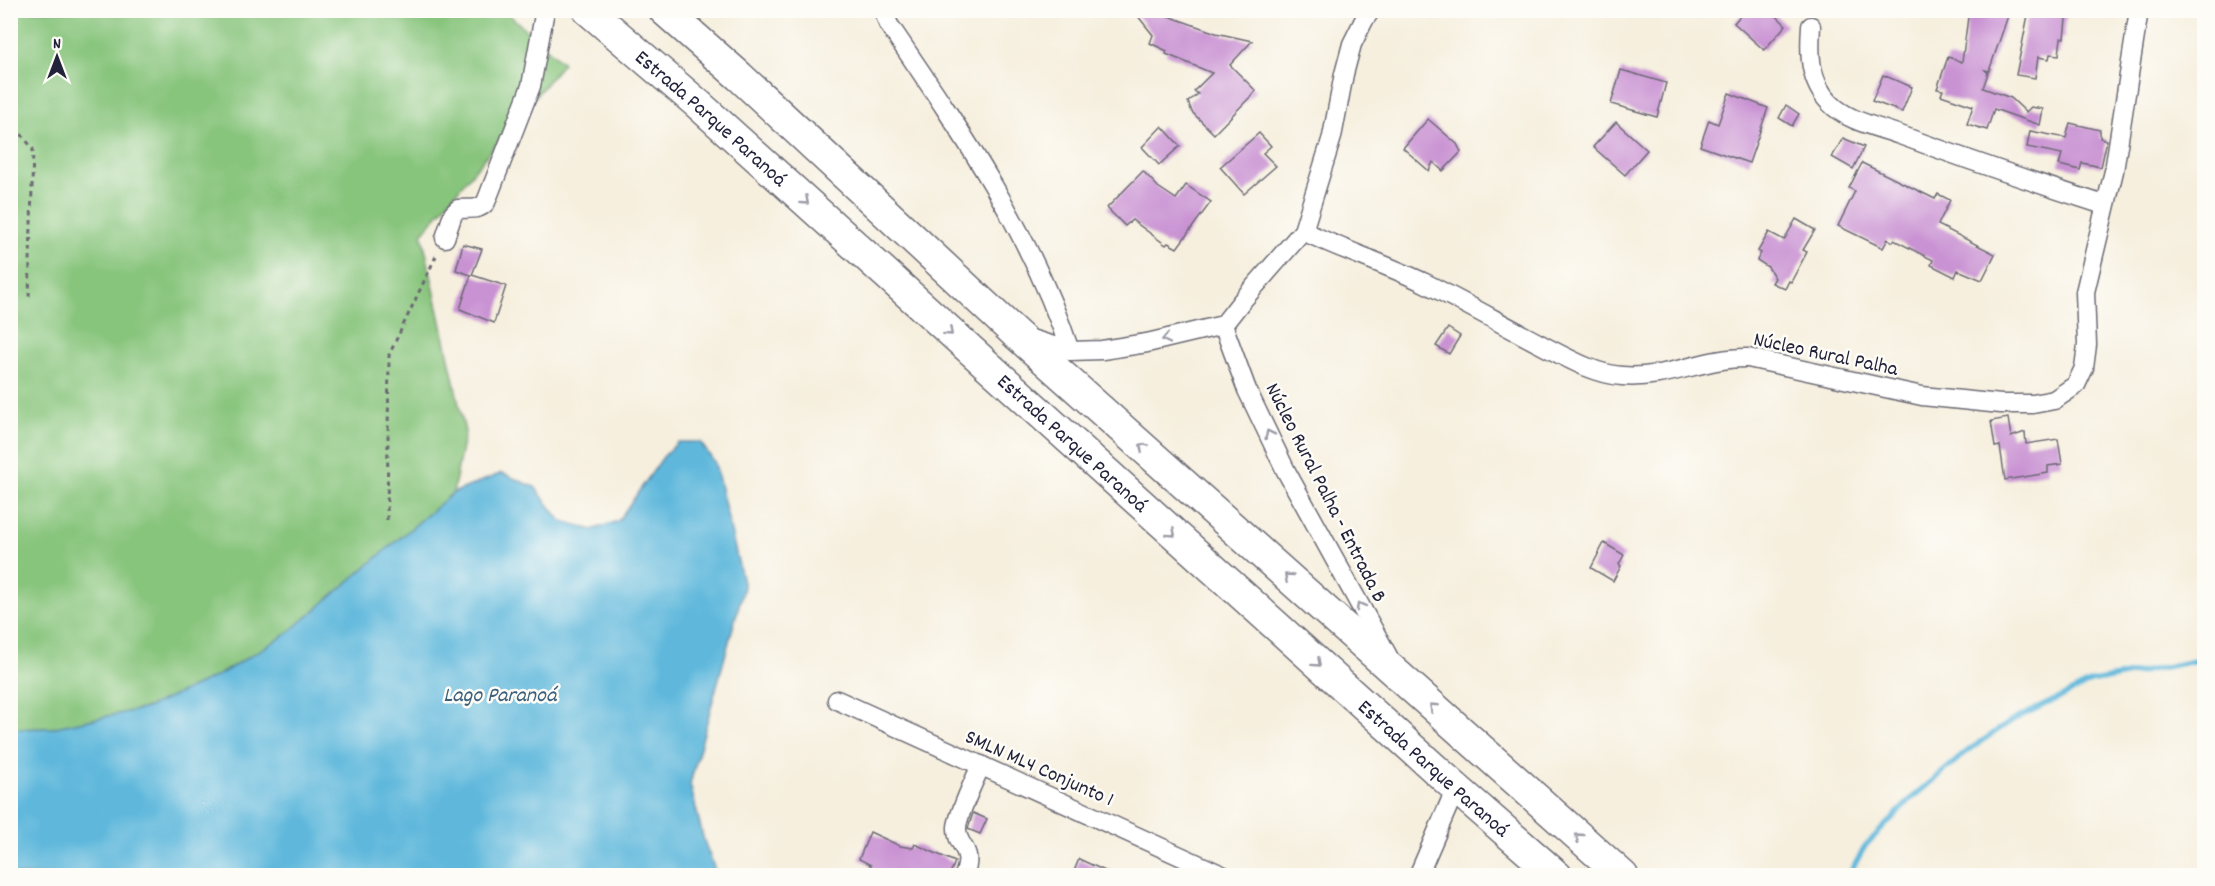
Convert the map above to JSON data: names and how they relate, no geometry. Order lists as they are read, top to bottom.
{
  "streets": {
    "main road": ["Estrada Parque Paranoá"],
    "street": ["Núcleo Rural Palha", "Núcleo Rural Palha - Entrada B", "SMLN ML4 Conjunto 1"]
  },
  "crossings": [
    ["Estrada Parque Paranoá", "Núcleo Rural Palha - Entrada B"]
  ],
  "one_way": ["Núcleo Rural Palha - Entrada B"],
  "water": ["Lago Paranoá"],
  "north": "top"
}
